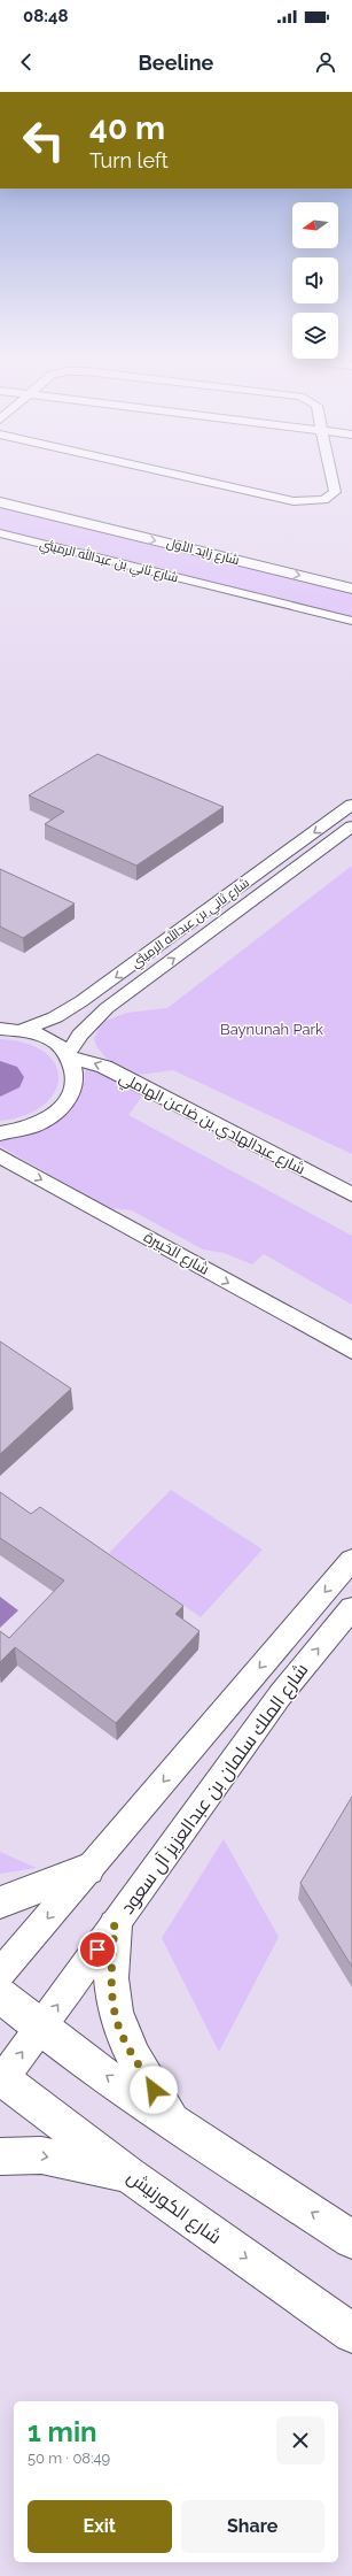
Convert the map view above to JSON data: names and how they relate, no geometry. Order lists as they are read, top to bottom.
{
  "streets": {
    "main road": ["شارع زايد الأول", "شارع الكورنيش"],
    "street": [
      "شارع ثاني بن عبدالله الرميثي",
      "شارع عبدالهادي بن ضاعن الهاملي",
      "شارع الخبيرة",
      "شارع الملك سلمان بن عبدالعزيز آل سعود"
    ]
  },
  "crossings": [
    ["شارع ثاني بن عبدالله الرميثي", "شارع عبدالهادي بن ضاعن الهاملي"],
    ["شارع الملك سلمان بن عبدالعزيز آل سعود", "شارع الكورنيش"]
  ],
  "one_way": ["شارع عبدالهادي بن ضاعن الهاملي", "شارع الخبيرة"],
  "parks": ["Baynunah Park"],
  "north": "left",
  "page": {
    "status": "08:48",
    "header": "Beeline",
    "turn": ["40 m", "Turn left"],
    "heading": ["1 min", "50 m · 08:49"],
    "buttons": ["Exit", "Share"]
  }
}
